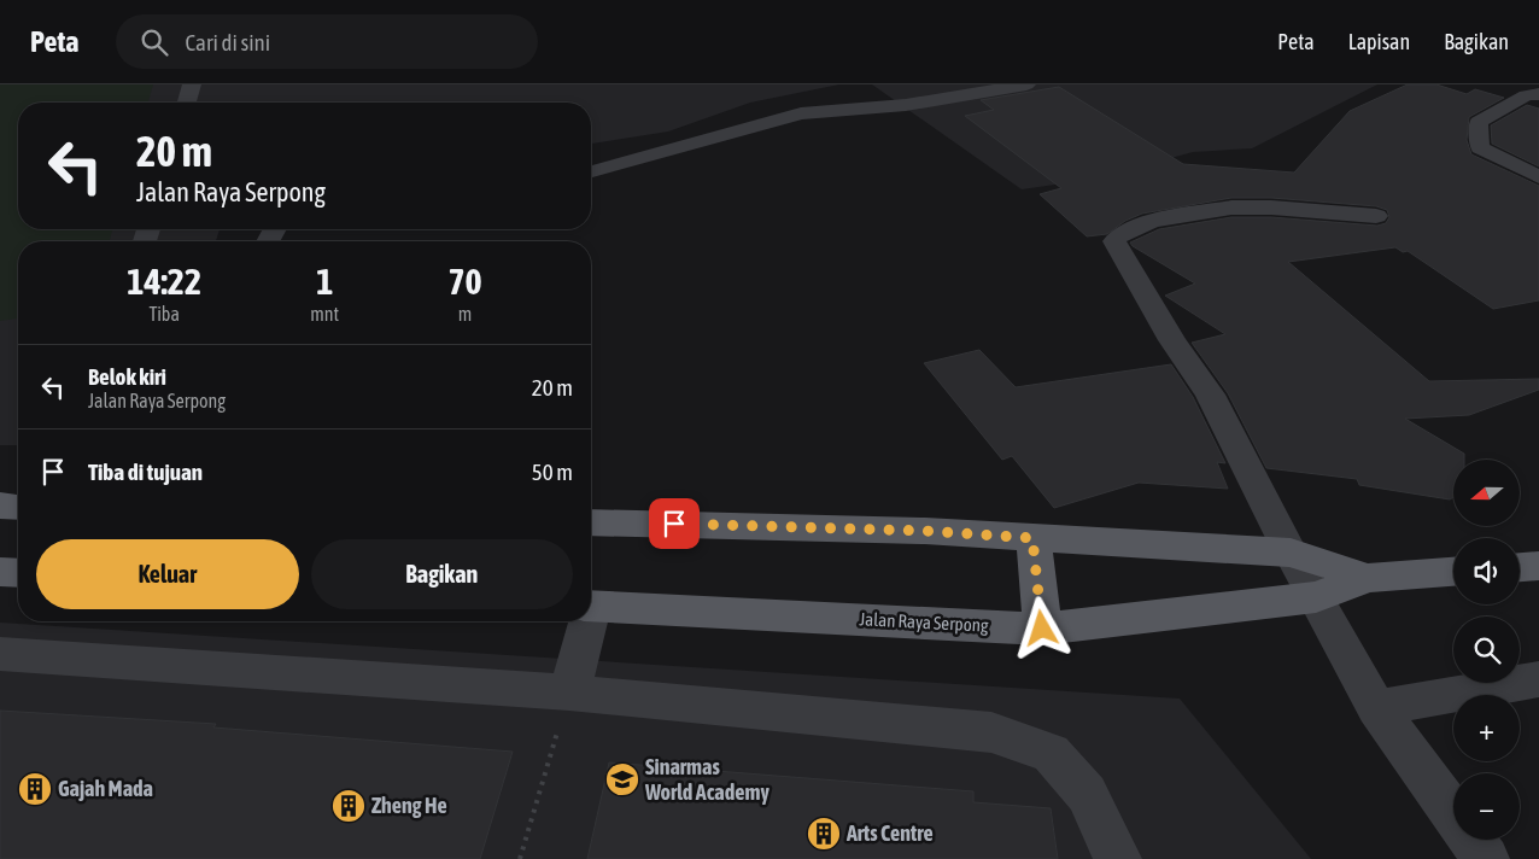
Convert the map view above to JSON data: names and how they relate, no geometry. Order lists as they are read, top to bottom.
{
  "streets": {
    "main road": ["Jalan Raya Serpong"]
  },
  "places": {
    "school or university": ["Sinarmas World Academy"],
    "building": ["Gajah Mada", "Zheng He", "Arts Centre"]
  },
  "north": "left",
  "page": {
    "header": "Peta",
    "search": "Cari di sini",
    "nav": ["Peta", "Lapisan", "Bagikan"],
    "turn": ["20 m", "Jalan Raya Serpong"],
    "eta": [
      "14:22",
      "Tiba",
      "1",
      "mnt",
      "70",
      "m"
    ],
    "list": [
      {
        "name": "Belok kiri",
        "note": "Jalan Raya Serpong",
        "value": "20 m"
      },
      {
        "name": "Tiba di tujuan",
        "value": "50 m"
      }
    ],
    "map_buttons": ["+", "−"],
    "buttons": ["Keluar", "Bagikan"]
  }
}
